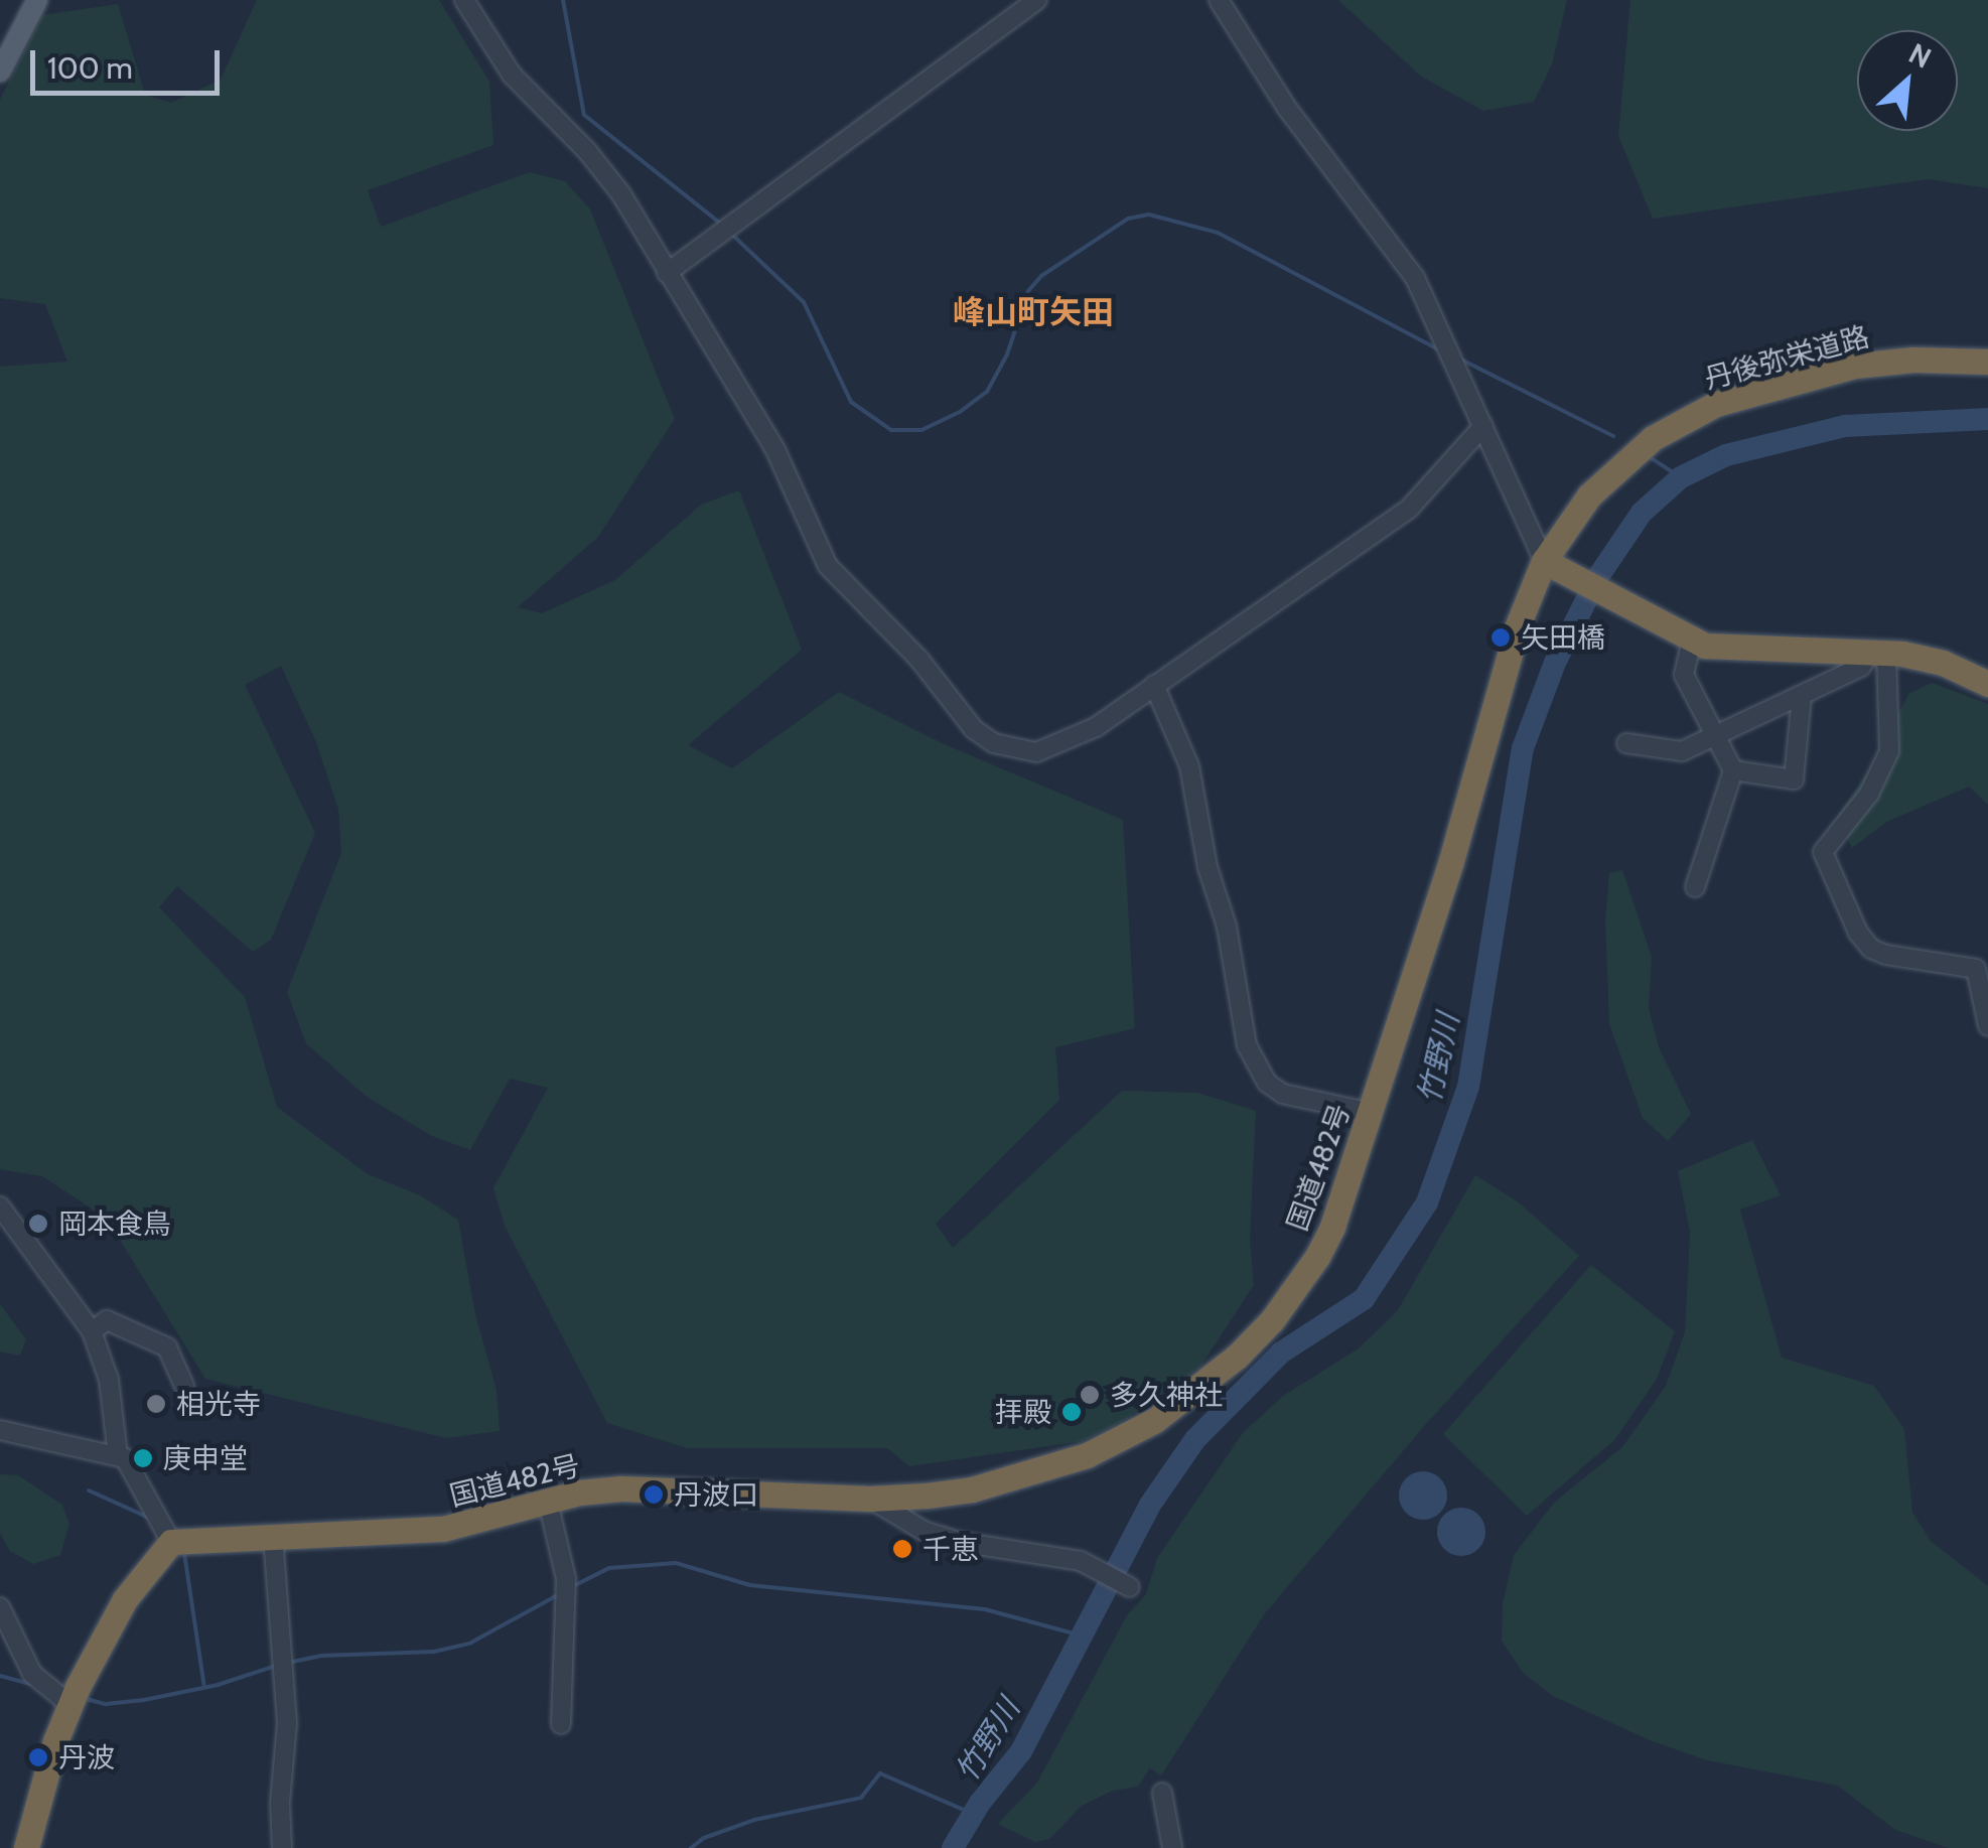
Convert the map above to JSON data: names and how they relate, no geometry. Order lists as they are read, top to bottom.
{
  "streets": {
    "highway": ["丹後弥栄道路", "国道482号"]
  },
  "crossings": [
    ["丹後弥栄道路", "国道482号"]
  ],
  "districts": ["峰山町矢田"],
  "water": ["竹野川"],
  "places": [
    "矢田橋",
    "岡本食鳥",
    "多久神社",
    "相光寺",
    "拝殿",
    "庚申堂",
    "丹波口",
    "千恵",
    "丹波"
  ],
  "scale_bar": "100 m",
  "north": "top right"
}
